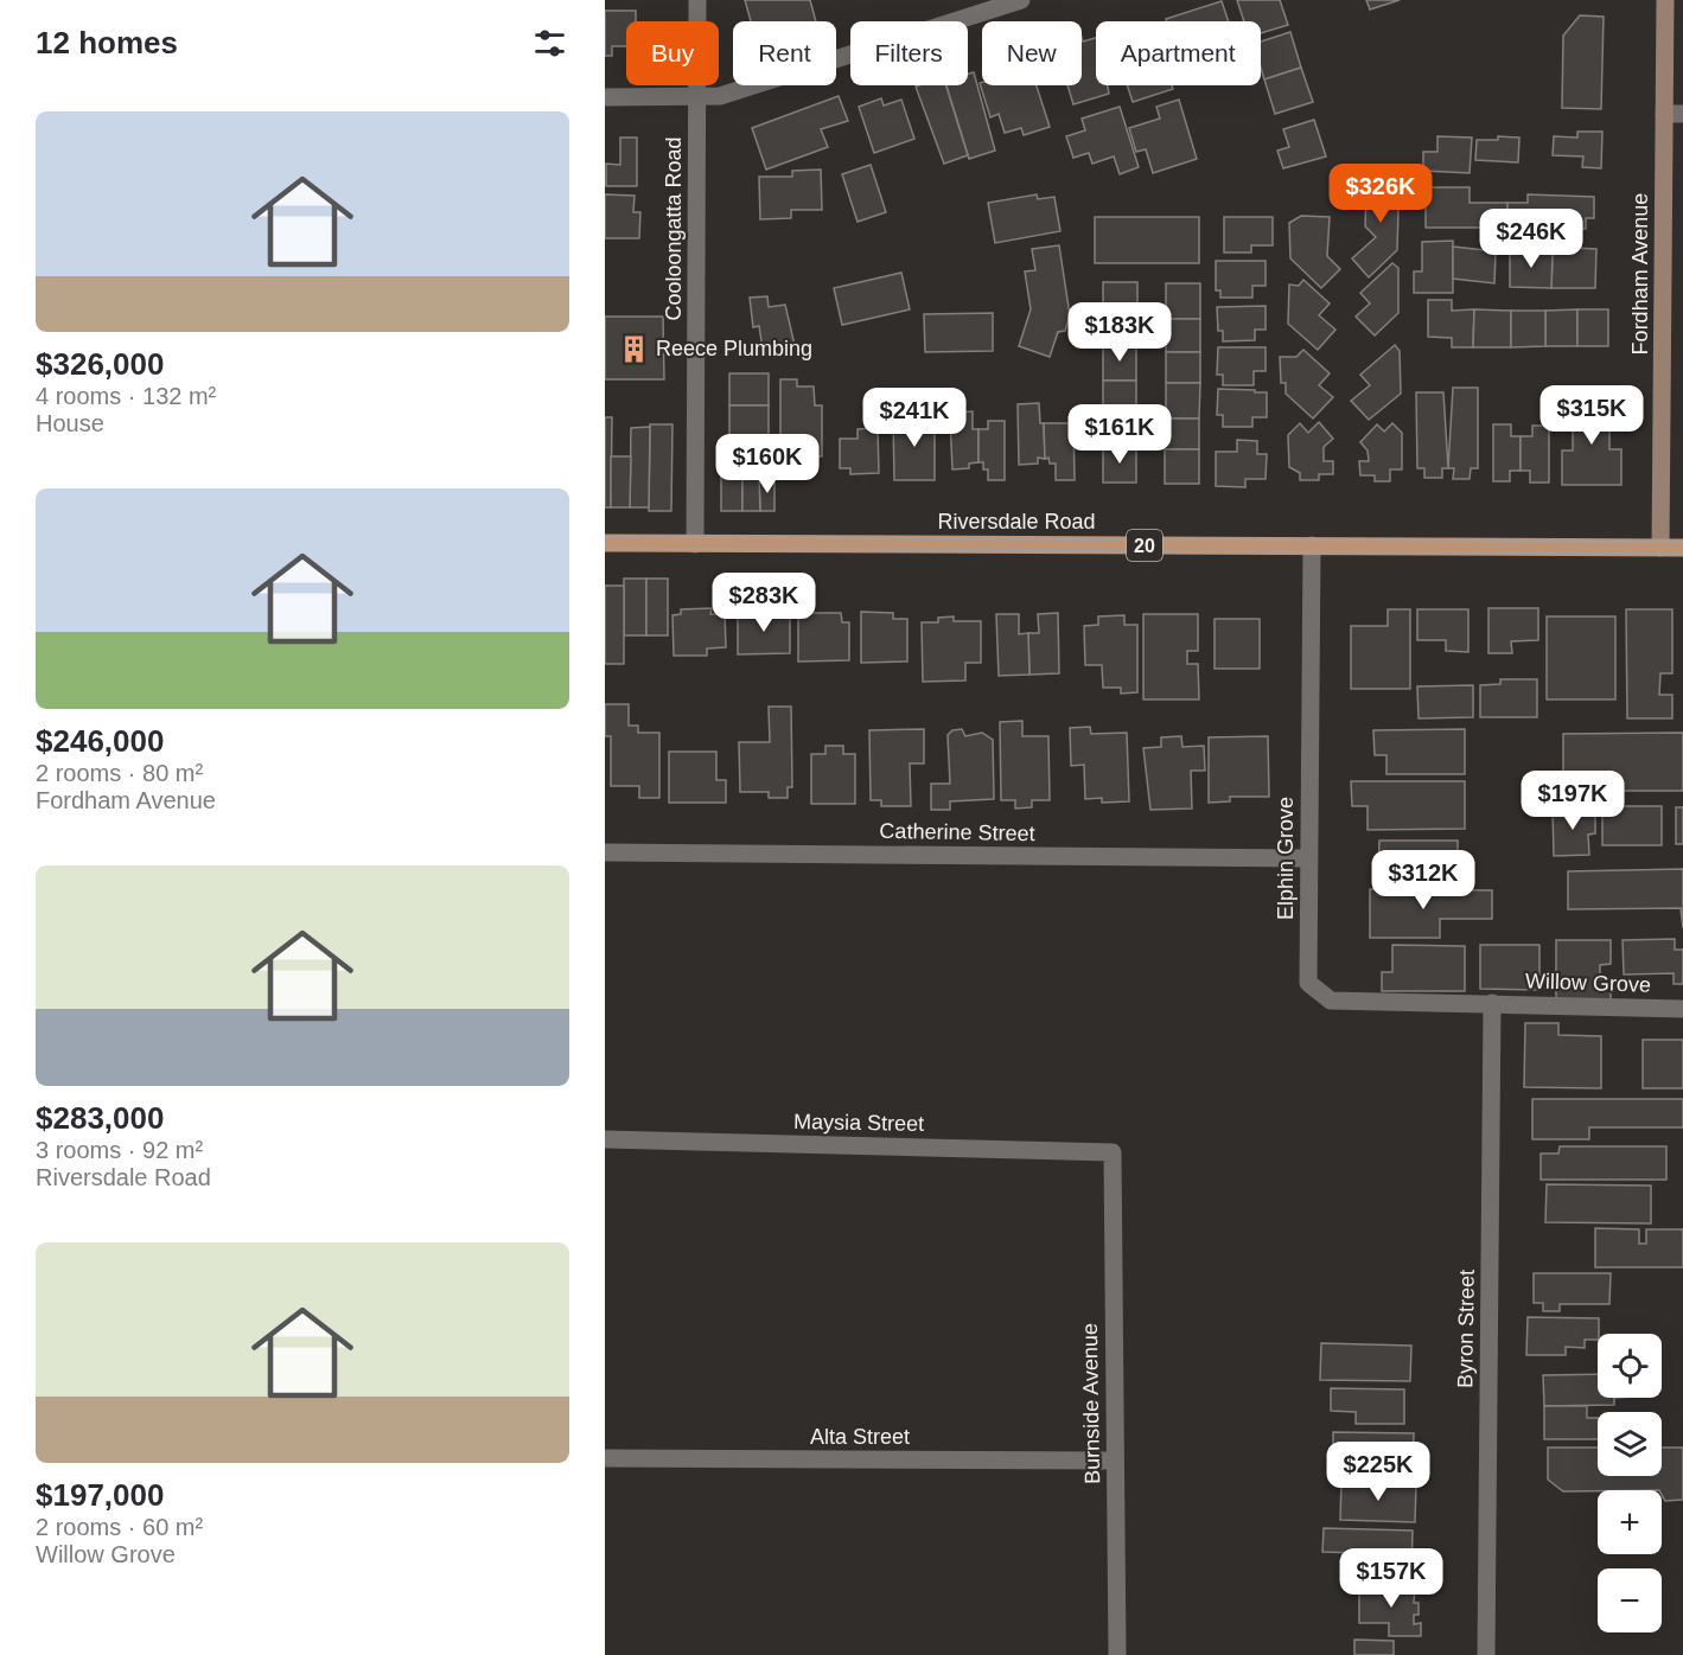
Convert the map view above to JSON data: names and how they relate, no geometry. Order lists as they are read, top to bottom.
{
  "streets": {
    "main road": ["Riversdale Road", "20"],
    "street": [
      "Cooloongatta Road",
      "Fordham Avenue",
      "Catherine Street",
      "Elphin Grove",
      "Willow Grove",
      "Maysia Street",
      "Byron Street",
      "Burnside Avenue",
      "Alta Street"
    ]
  },
  "crossings": [
    ["Cooloongatta Road", "Riversdale Road"],
    ["Fordham Avenue", "Riversdale Road"],
    ["Riversdale Road", "Elphin Grove"],
    ["Catherine Street", "Elphin Grove"],
    ["Elphin Grove", "Willow Grove"],
    ["Elphin Grove", "Byron Street"],
    ["Willow Grove", "Byron Street"],
    ["Maysia Street", "Burnside Avenue"],
    ["Burnside Avenue", "Alta Street"]
  ],
  "places": {
    "building": ["Reece Plumbing"]
  },
  "page": {
    "heading": "12 homes",
    "chip": [
      "Buy",
      "Rent",
      "Filters",
      "New",
      "Apartment"
    ],
    "list": [
      {
        "name": "$326,000",
        "note": "4 rooms · 132 m² · House"
      },
      {
        "name": "$246,000",
        "note": "2 rooms · 80 m² · Fordham Avenue"
      },
      {
        "name": "$283,000",
        "note": "3 rooms · 92 m² · Riversdale Road"
      },
      {
        "name": "$197,000",
        "note": "2 rooms · 60 m² · Willow Grove"
      }
    ],
    "price": [
      "$326K",
      "$246K",
      "$183K",
      "$315K",
      "$241K",
      "$161K",
      "$160K",
      "$283K",
      "$197K",
      "$312K",
      "$225K",
      "$157K"
    ],
    "map_buttons": ["+", "−"]
  }
}
